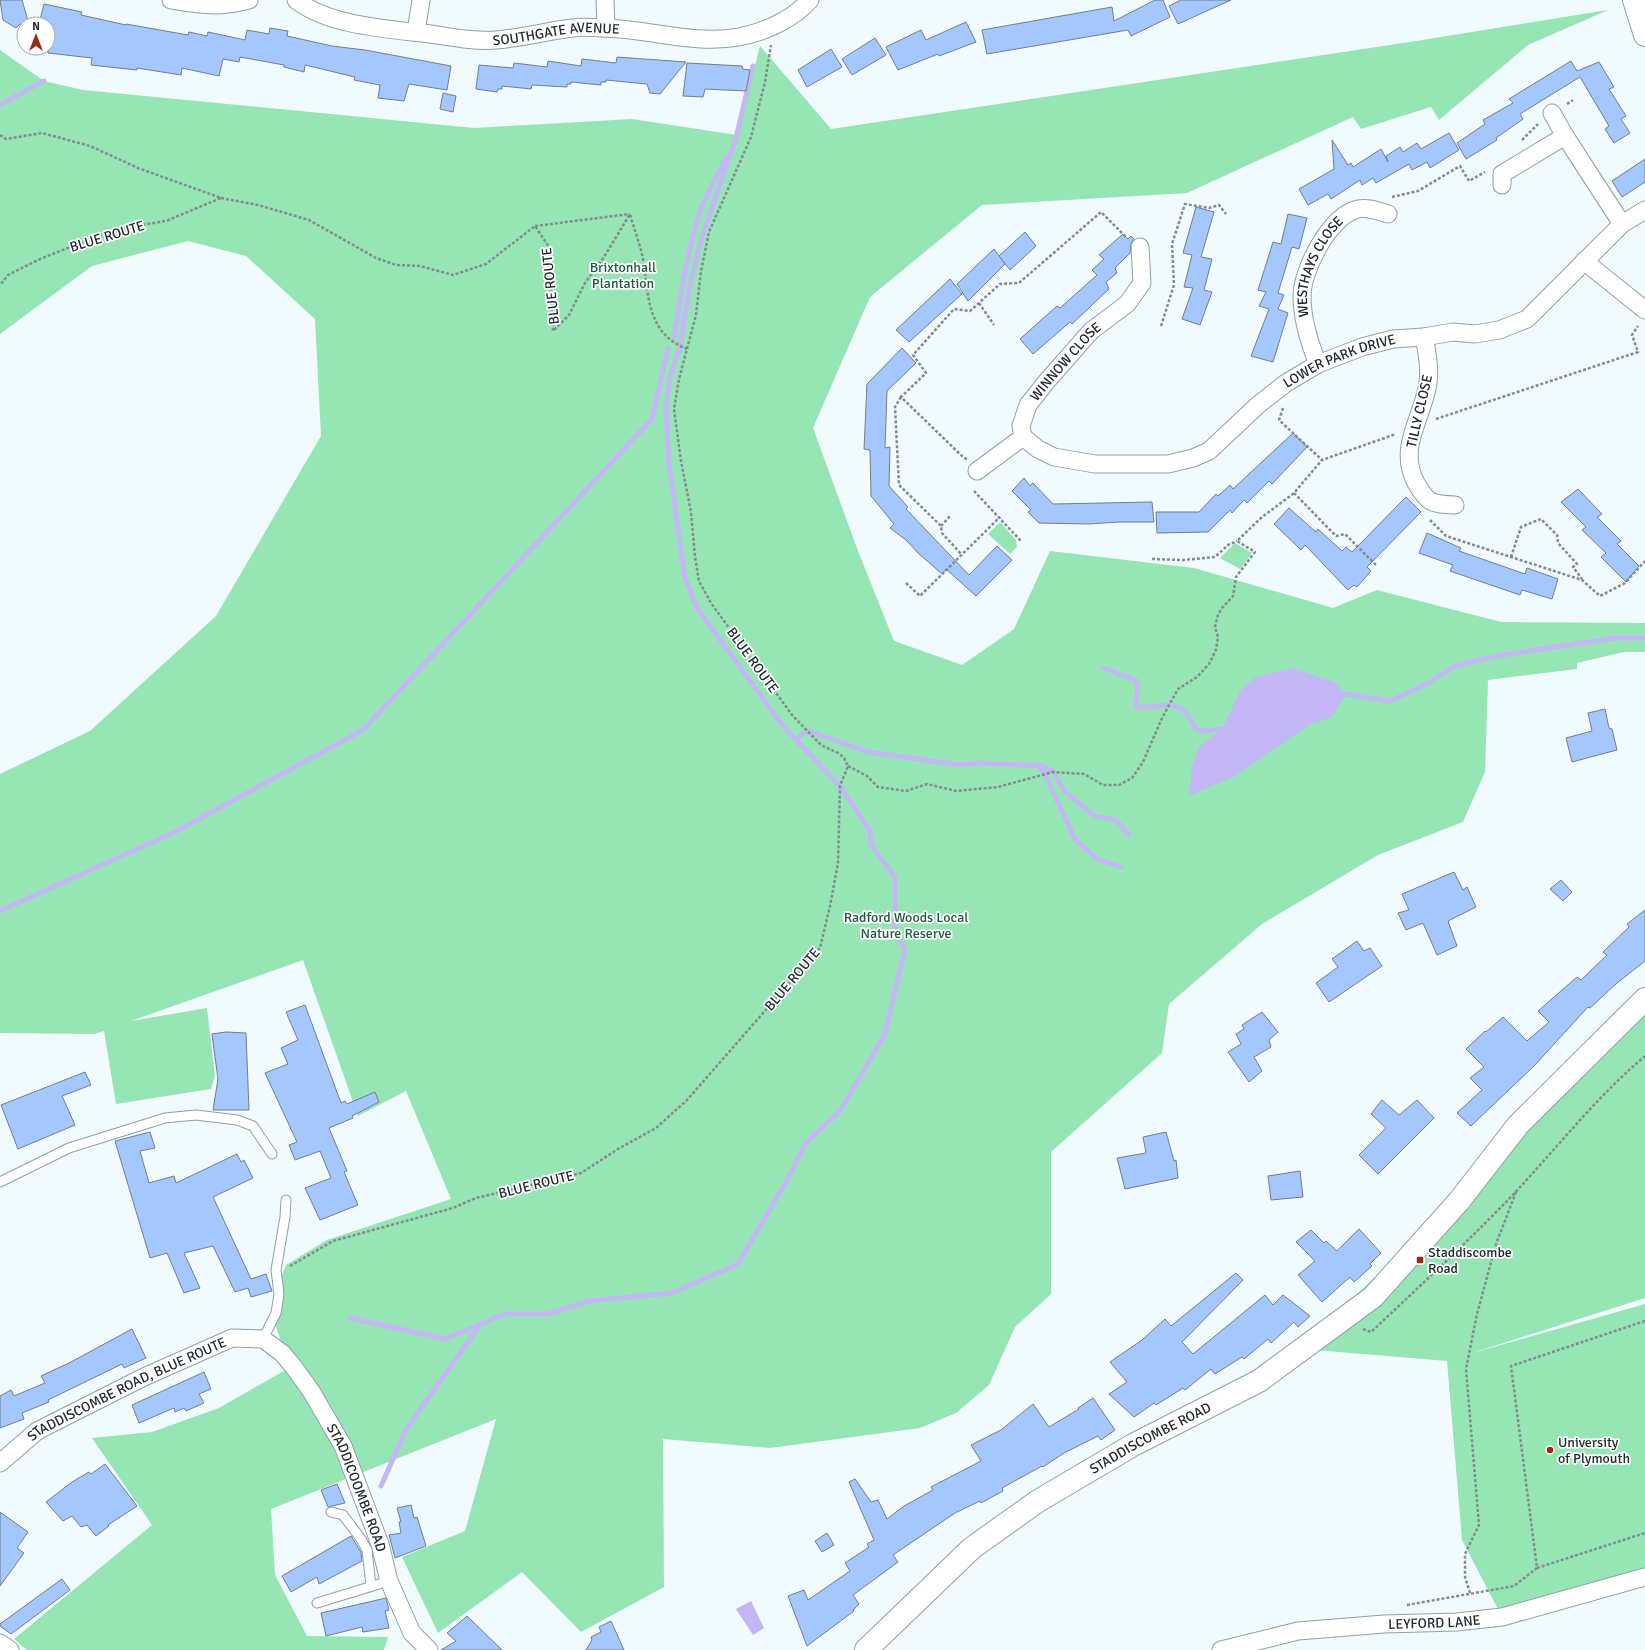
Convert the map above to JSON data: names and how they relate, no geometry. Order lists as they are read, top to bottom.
{
  "streets": {
    "street": [
      "SOUTHGATE AVENUE",
      "WESTHAYS CLOSE",
      "WINNOW CLOSE",
      "LOWER PARK DRIVE",
      "TILLY CLOSE",
      "STADDISCOMBE ROAD, BLUE ROUTE",
      "STADDISCOMBE ROAD",
      "STADDICOOMBE ROAD",
      "LEYFORD LANE"
    ],
    "path": ["BLUE ROUTE"]
  },
  "crossings": [
    ["SOUTHGATE AVENUE", "BLUE ROUTE"],
    ["WESTHAYS CLOSE", "LOWER PARK DRIVE"],
    ["WINNOW CLOSE", "LOWER PARK DRIVE"],
    ["LOWER PARK DRIVE", "TILLY CLOSE"],
    ["STADDISCOMBE ROAD, BLUE ROUTE", "STADDICOOMBE ROAD"]
  ],
  "parks": ["Brixtonhall Plantation", "Radford Woods Local Nature Reserve"],
  "places": {
    "transit": ["Staddiscombe Road"],
    "other": ["University of Plymouth"]
  },
  "north": "top"
}
